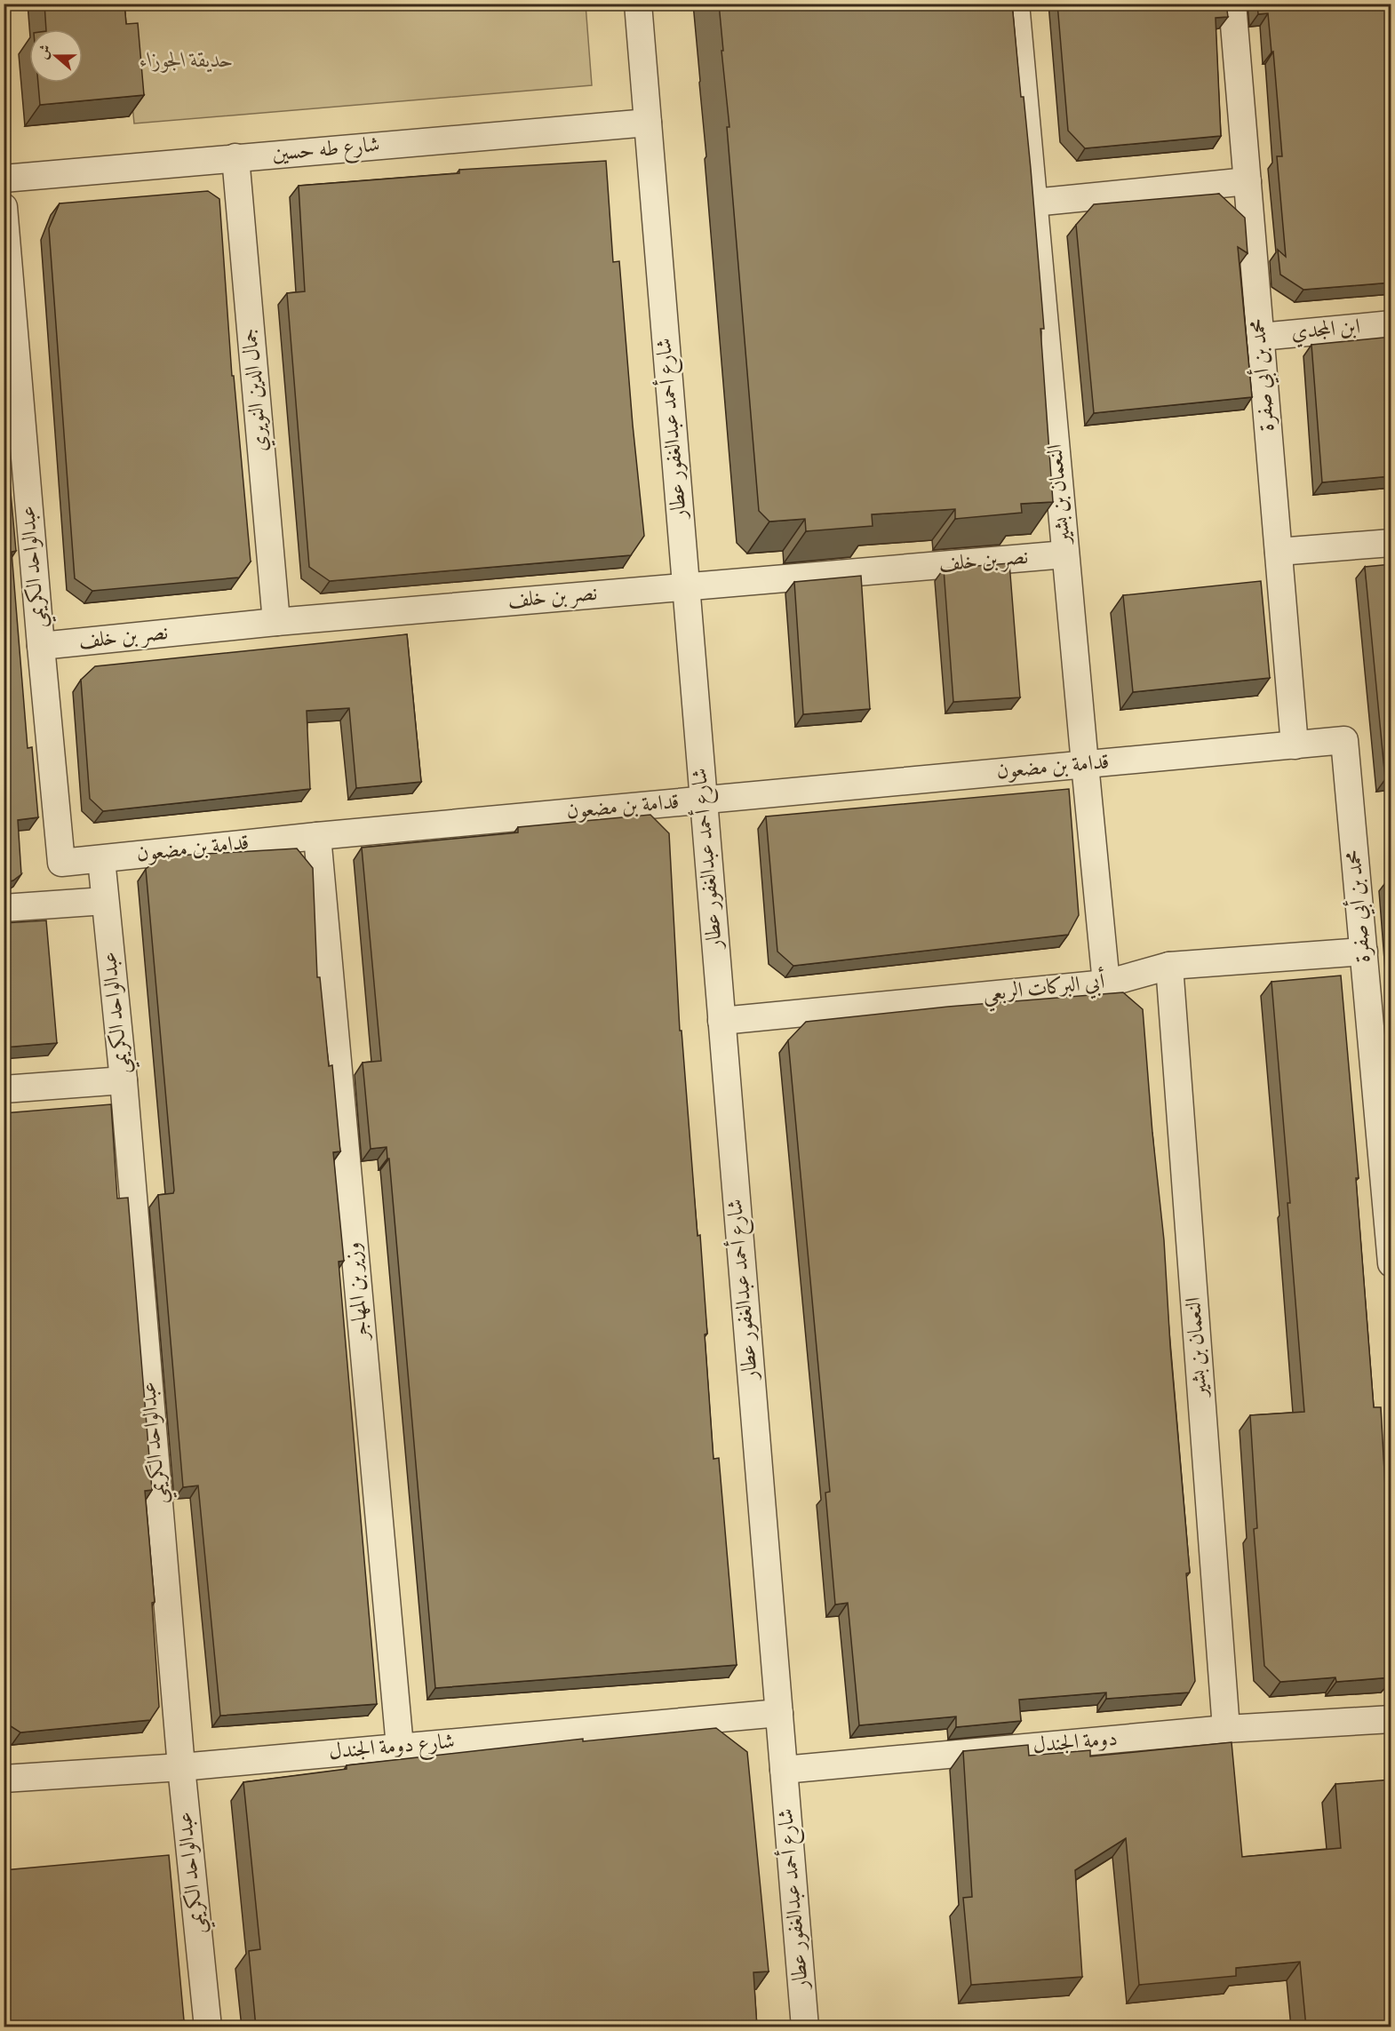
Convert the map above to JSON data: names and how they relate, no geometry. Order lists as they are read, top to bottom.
{
  "streets": {
    "street": [
      "شارع طه حسين",
      "ابن المجدي",
      "محمد بن أبي صفرة",
      "جمال الدين النويري",
      "شارع أحمد عبدالغفور عطار",
      "النعمان بن بشير",
      "نصر بن خلف",
      "عبدالواحد الكريمي",
      "قدامة بن مضعون",
      "أبي البركات الربعي",
      "وزير بن المهاجر",
      "دومة الجندل",
      "شارع دومة الجندل"
    ]
  },
  "crossings": [
    ["شارع طه حسين", "جمال الدين النويري"],
    ["شارع طه حسين", "شارع أحمد عبدالغفور عطار"],
    ["ابن المجدي", "محمد بن أبي صفرة"],
    ["محمد بن أبي صفرة", "قدامة بن مضعون"],
    ["محمد بن أبي صفرة", "أبي البركات الربعي"],
    ["جمال الدين النويري", "نصر بن خلف"],
    ["شارع أحمد عبدالغفور عطار", "نصر بن خلف"],
    ["شارع أحمد عبدالغفور عطار", "قدامة بن مضعون"],
    ["شارع أحمد عبدالغفور عطار", "أبي البركات الربعي"],
    ["شارع أحمد عبدالغفور عطار", "دومة الجندل"],
    ["شارع أحمد عبدالغفور عطار", "شارع دومة الجندل"],
    ["النعمان بن بشير", "نصر بن خلف"],
    ["النعمان بن بشير", "قدامة بن مضعون"],
    ["النعمان بن بشير", "أبي البركات الربعي"],
    ["النعمان بن بشير", "دومة الجندل"],
    ["نصر بن خلف", "عبدالواحد الكريمي"],
    ["عبدالواحد الكريمي", "قدامة بن مضعون"],
    ["عبدالواحد الكريمي", "شارع دومة الجندل"],
    ["قدامة بن مضعون", "وزير بن المهاجر"],
    ["وزير بن المهاجر", "شارع دومة الجندل"]
  ],
  "parks": ["حديقة الجوزاء"],
  "north": "left"
}
